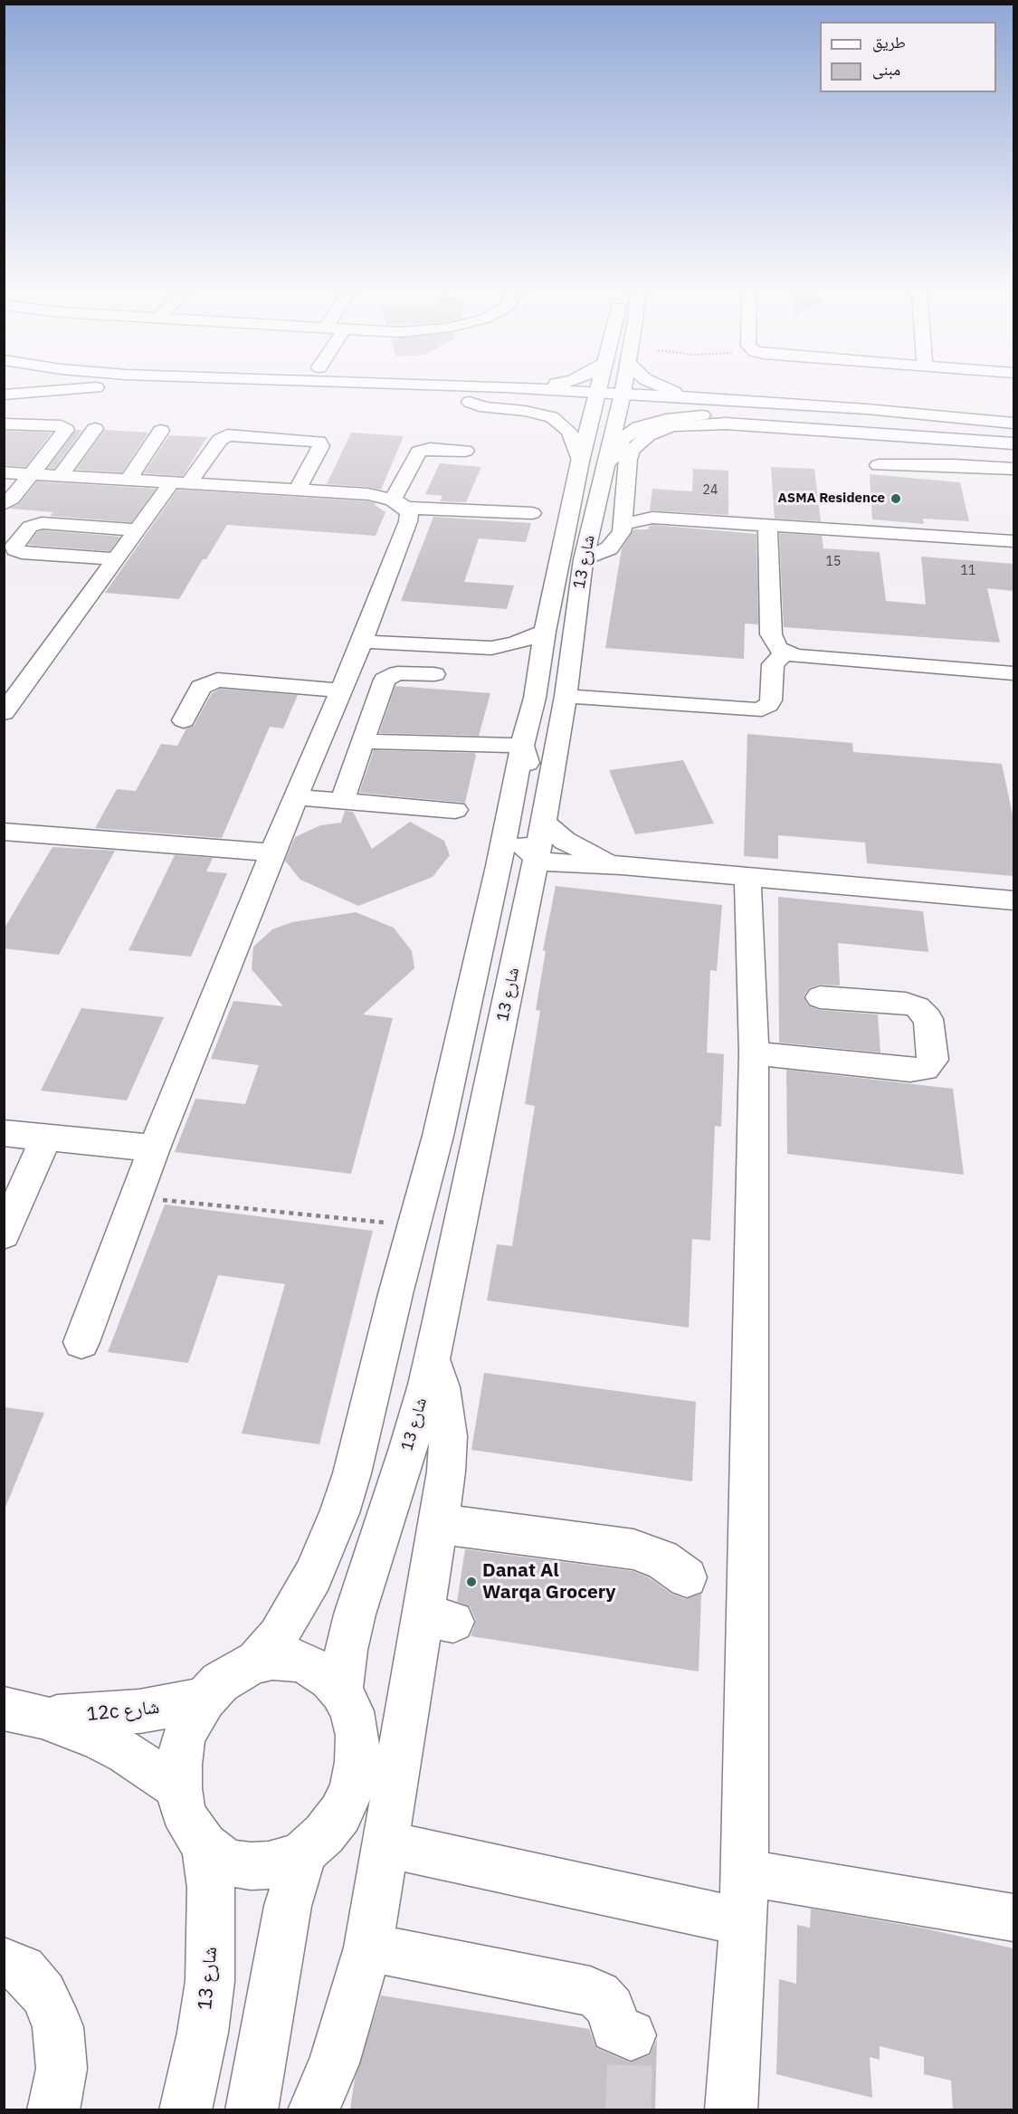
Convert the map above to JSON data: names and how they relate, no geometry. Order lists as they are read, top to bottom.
{
  "streets": {
    "street": ["شارع 13", "12c شارع"]
  },
  "crossings": [
    ["شارع 13", "12c شارع"]
  ],
  "places": ["ASMA Residence", "Danat Al Warqa Grocery"],
  "house_numbers": ["24", "15", "11"],
  "legend": ["طريق", "مبنى"]
}
